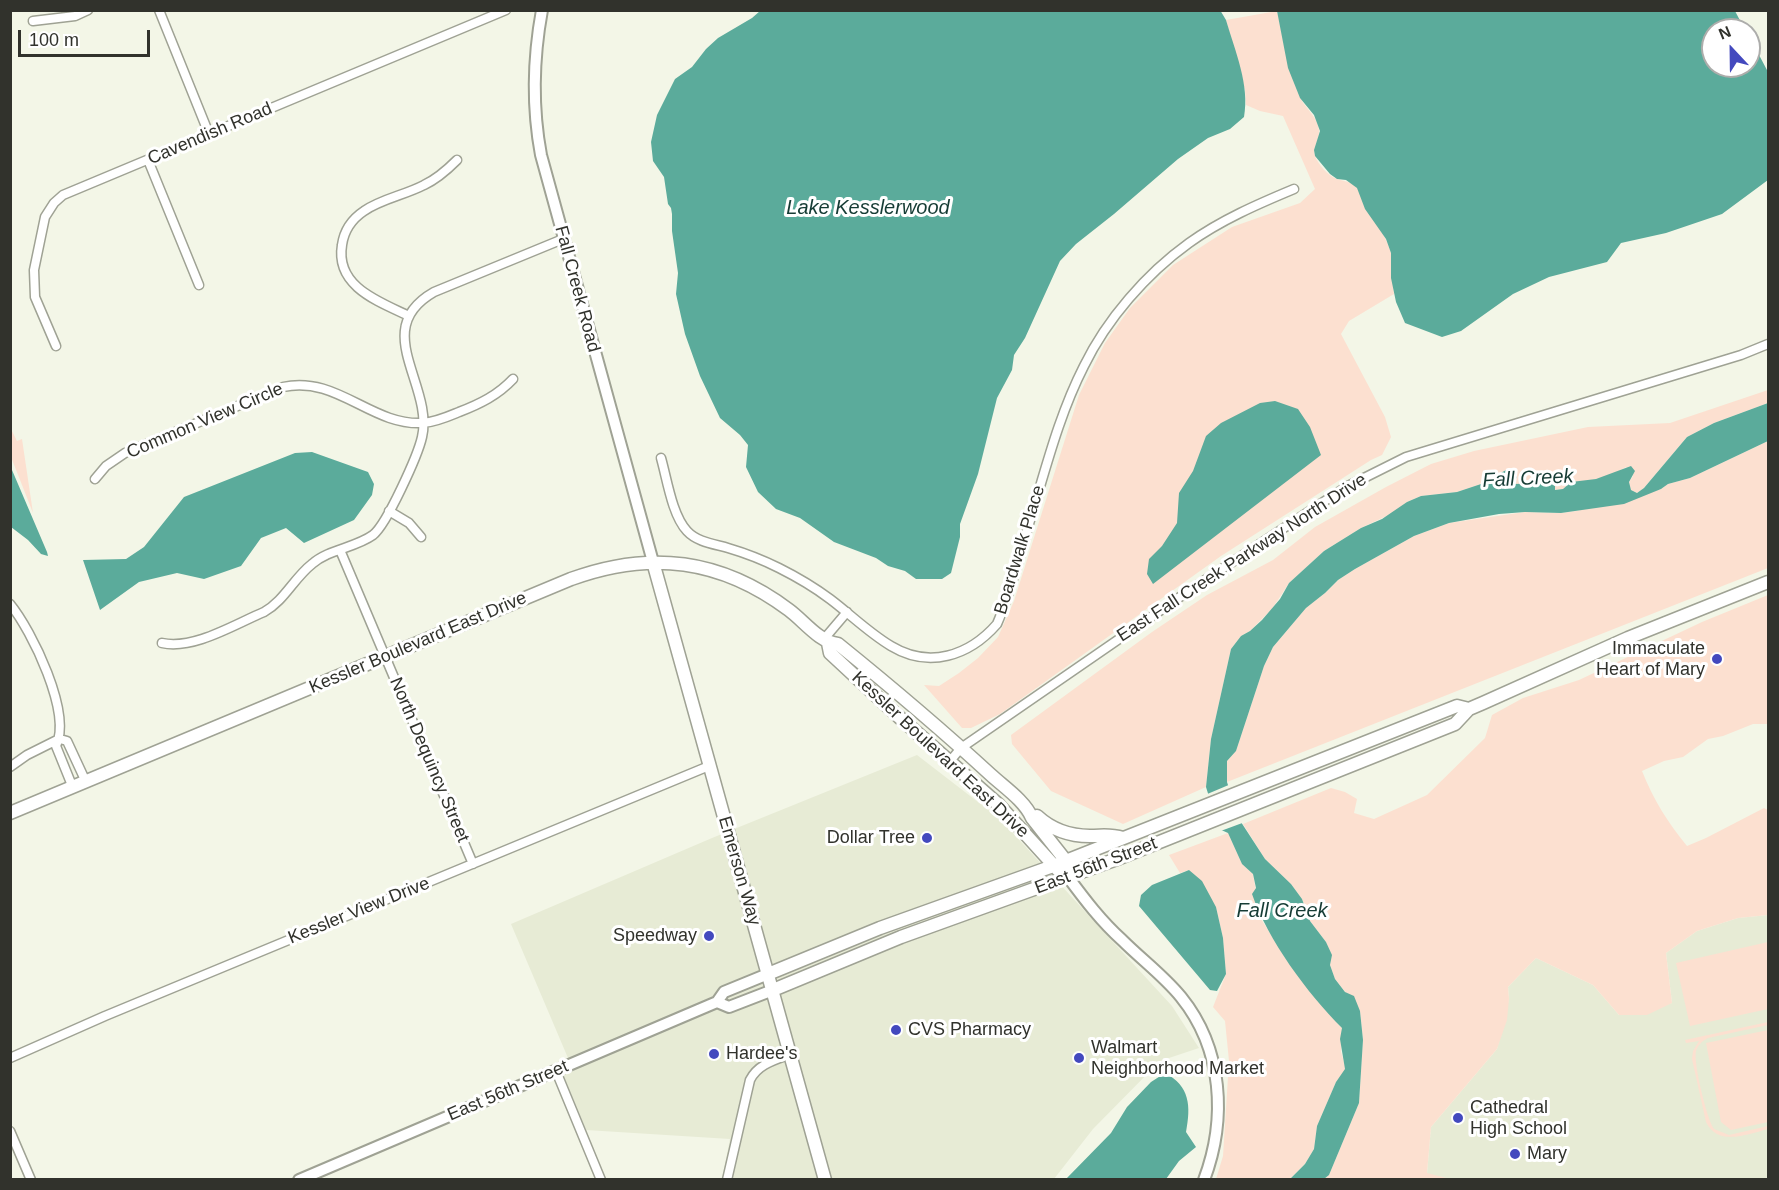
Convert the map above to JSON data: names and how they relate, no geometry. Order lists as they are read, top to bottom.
{
  "streets": {
    "main road": [
      "Fall Creek Road",
      "Kessler Boulevard East Drive",
      "East 56th Street",
      "Emerson Way"
    ],
    "street": [
      "Cavendish Road",
      "Common View Circle",
      "Boardwalk Place",
      "East Fall Creek Parkway North Drive",
      "North Dequincy Street",
      "Kessler View Drive"
    ]
  },
  "crossings": [
    ["Fall Creek Road", "Kessler Boulevard East Drive"],
    ["Fall Creek Road", "Emerson Way"],
    ["East Fall Creek Parkway North Drive", "Kessler Boulevard East Drive"],
    ["Kessler Boulevard East Drive", "North Dequincy Street"],
    ["Kessler Boulevard East Drive", "East 56th Street"],
    ["Kessler Boulevard East Drive", "Emerson Way"],
    ["North Dequincy Street", "Kessler View Drive"],
    ["East 56th Street", "Emerson Way"],
    ["Emerson Way", "Kessler View Drive"]
  ],
  "water": ["Lake Kesslerwood", "Fall Creek"],
  "places": [
    "Immaculate Heart of Mary",
    "Dollar Tree",
    "Speedway",
    "CVS Pharmacy",
    "Hardee's",
    "Walmart Neighborhood Market",
    "Cathedral High School",
    "Mary"
  ],
  "scale_bar": "100 m",
  "north": "top"
}
